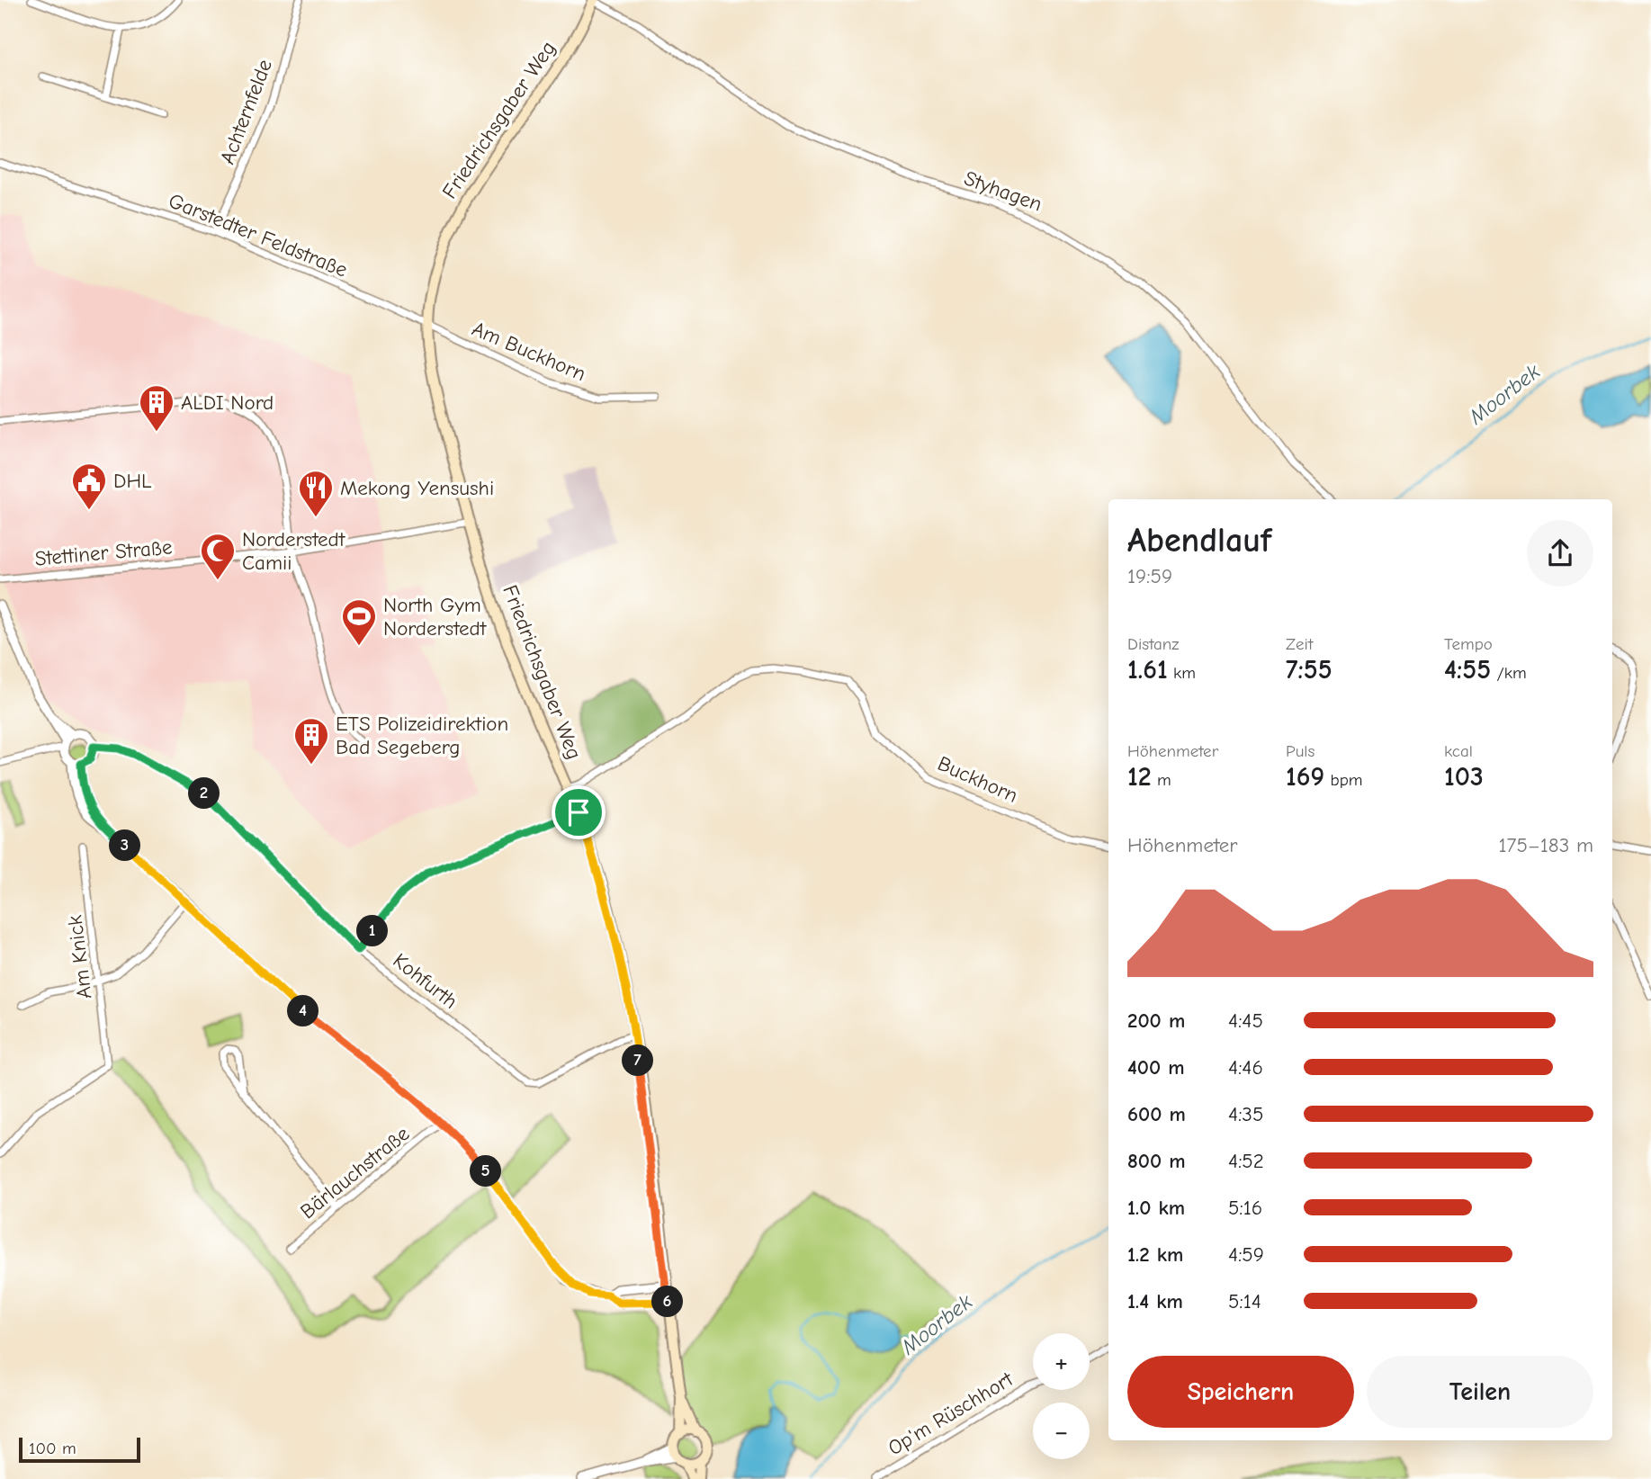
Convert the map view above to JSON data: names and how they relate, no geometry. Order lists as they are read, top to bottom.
{
  "streets": {
    "main road": ["Friedrichsgaber Weg"],
    "street": [
      "Achternfelde",
      "Styhagen",
      "Garstedter Feldstraße",
      "Am Buckhorn",
      "Stettiner Straße",
      "Buckhorn",
      "Am Knick",
      "Kohfurth",
      "Bärlauchstraße",
      "Op'm Rüschhort"
    ]
  },
  "crossings": [
    ["Achternfelde", "Garstedter Feldstraße"],
    ["Friedrichsgaber Weg", "Styhagen"],
    ["Friedrichsgaber Weg", "Garstedter Feldstraße"],
    ["Friedrichsgaber Weg", "Am Buckhorn"],
    ["Friedrichsgaber Weg", "Stettiner Straße"],
    ["Friedrichsgaber Weg", "Buckhorn"],
    ["Friedrichsgaber Weg", "Kohfurth"],
    ["Garstedter Feldstraße", "Am Buckhorn"],
    ["Kohfurth", "Bärlauchstraße"]
  ],
  "water": ["Moorbek"],
  "places": {
    "building": ["ALDI Nord", "ETS Polizeidirektion Bad Segeberg"],
    "public building": ["DHL"],
    "restaurant": ["Mekong Yensushi"],
    "mosque": ["Norderstedt Camii"],
    "sports": ["North Gym Norderstedt"]
  },
  "scale_bar": "100 m",
  "page": {
    "heading": ["Abendlauf", "19:59"],
    "stats": [
      ["Distanz", "1.61 km"],
      ["Zeit", "7:55"],
      ["Tempo", "4:55 /km"],
      ["Höhenmeter", "12 m"],
      ["Puls", "169 bpm"],
      ["kcal", "103"]
    ],
    "pins": [
      "2",
      "3",
      "1",
      "4",
      "7",
      "5",
      "6"
    ],
    "chart": ["Höhenmeter", "175–183 m"],
    "list": [
      {
        "name": "200 m",
        "note": "4:45"
      },
      {
        "name": "400 m",
        "note": "4:46"
      },
      {
        "name": "600 m",
        "note": "4:35"
      },
      {
        "name": "800 m",
        "note": "4:52"
      },
      {
        "name": "1.0 km",
        "note": "5:16"
      },
      {
        "name": "1.2 km",
        "note": "4:59"
      },
      {
        "name": "1.4 km",
        "note": "5:14"
      }
    ],
    "map_buttons": ["+", "−"],
    "buttons": ["Speichern", "Teilen"],
    "scale": "100 m"
  }
}
